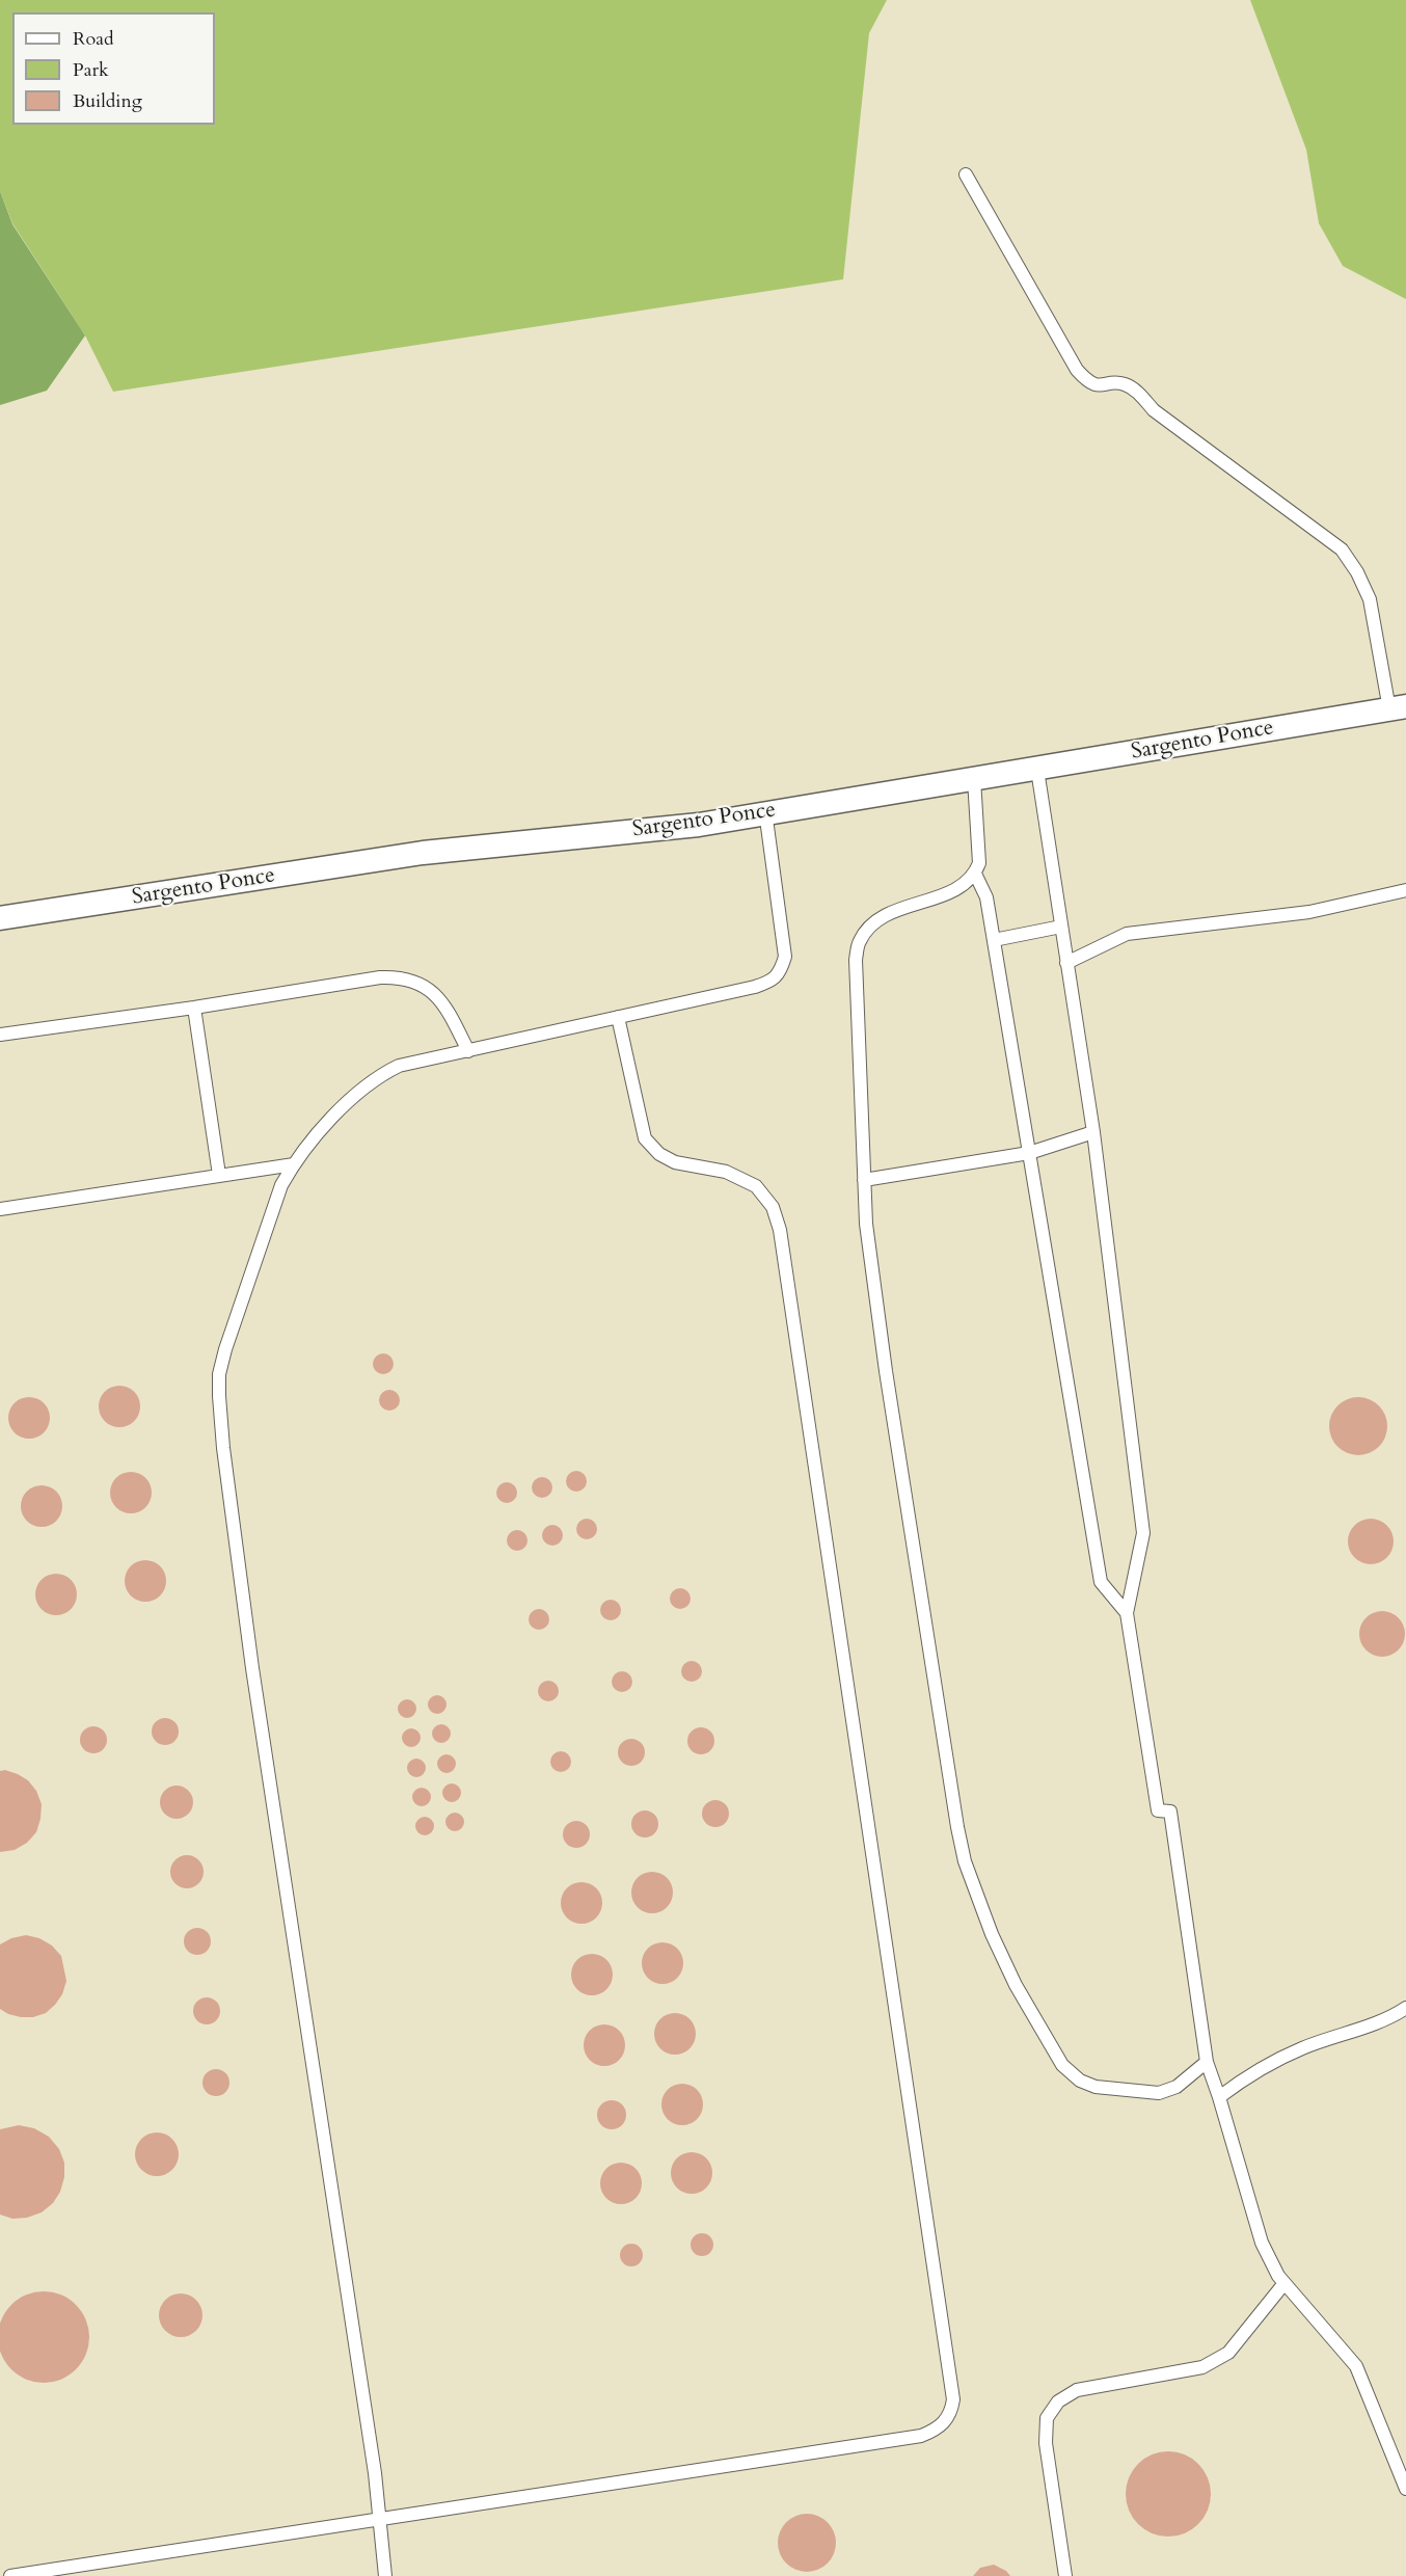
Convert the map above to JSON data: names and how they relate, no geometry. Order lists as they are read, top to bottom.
{
  "streets": {
    "street": ["Sargento Ponce"]
  },
  "legend": ["Road", "Park", "Building"]
}
